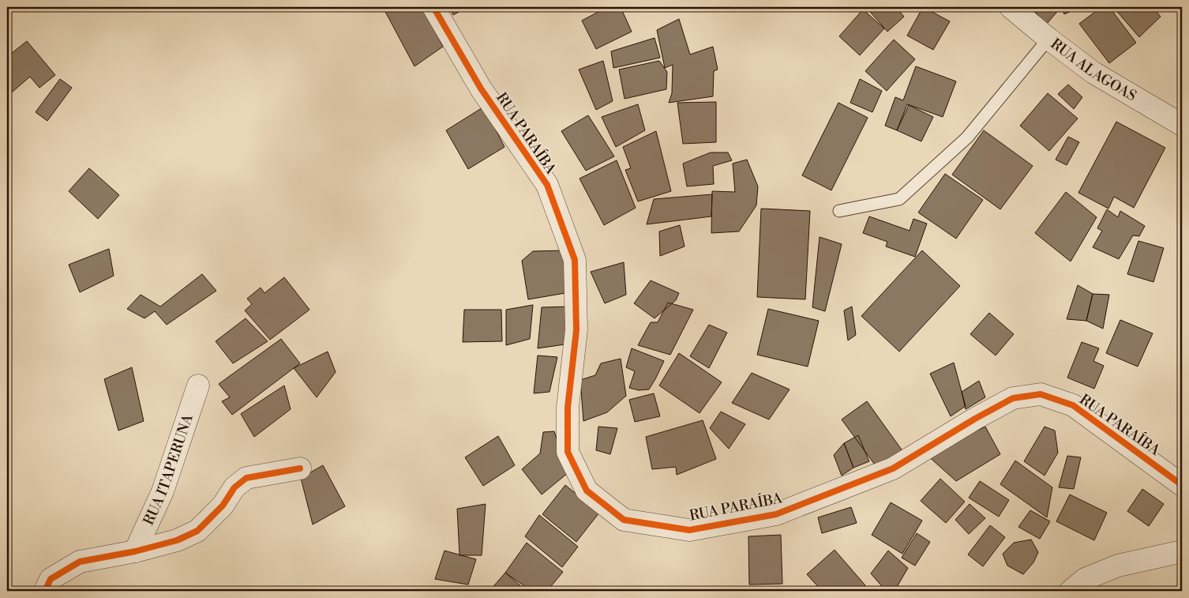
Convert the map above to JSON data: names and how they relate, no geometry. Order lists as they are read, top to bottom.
{
  "streets": {
    "street": ["RUA ALAGOAS", "RUA PARAÍBA", "RUA ITAPERUNA"]
  }
}
